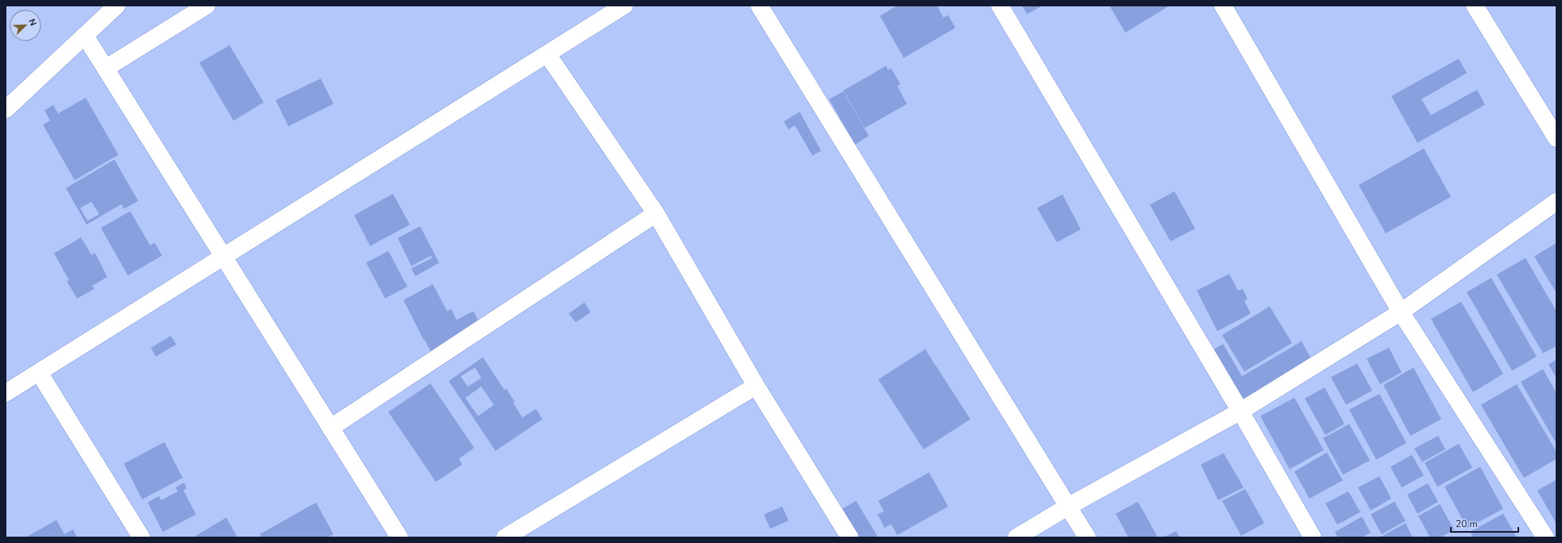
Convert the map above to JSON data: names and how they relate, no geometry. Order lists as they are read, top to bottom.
{
  "scale_bar": "20 m",
  "north": "top right"
}
